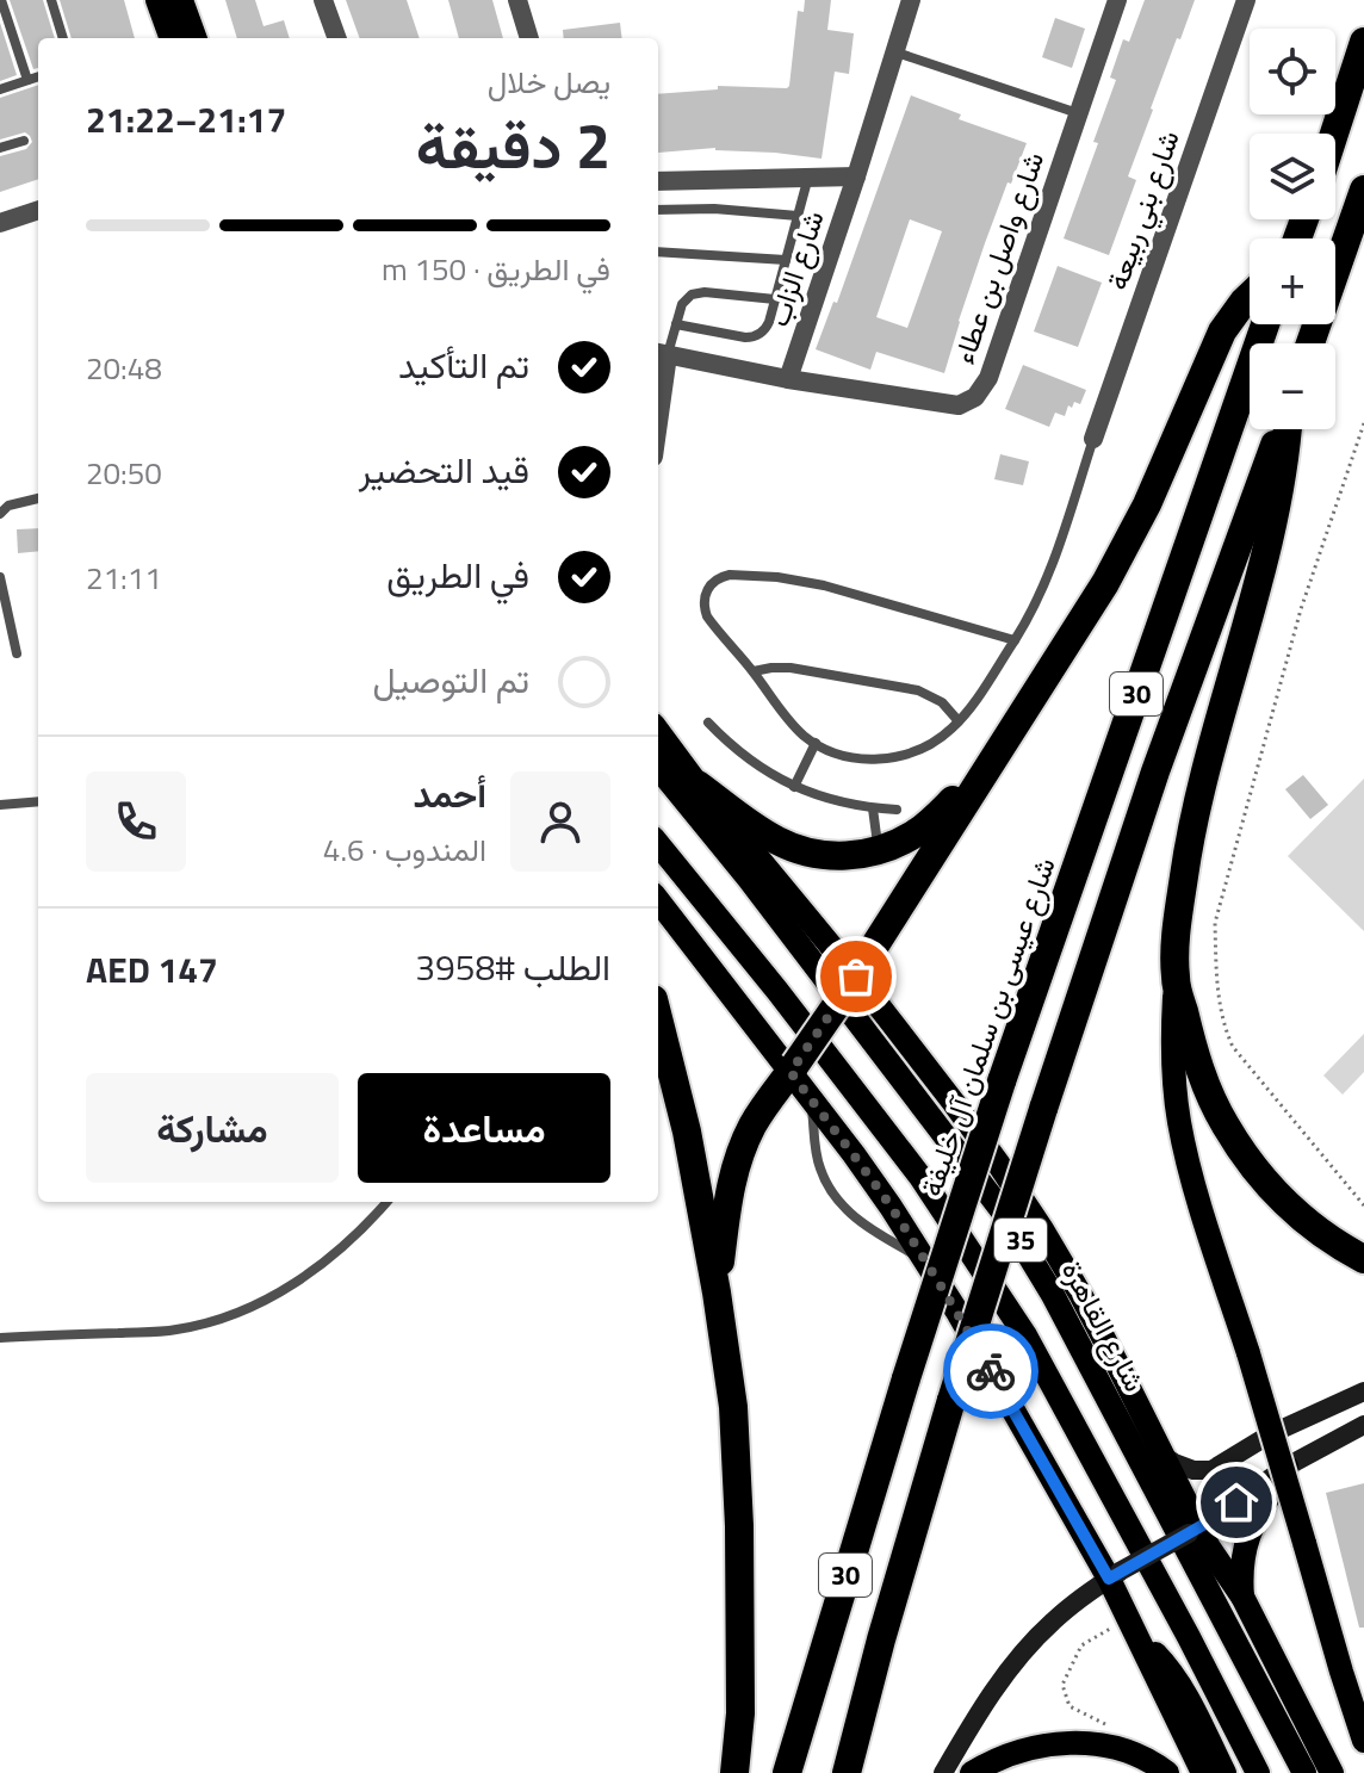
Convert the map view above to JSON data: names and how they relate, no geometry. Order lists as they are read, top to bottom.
{
  "streets": {
    "highway": ["30", "شارع عيسى بن سلمان آل خليفة"],
    "main road": ["35", "شارع القاهرة"],
    "street": ["شارع بني ربيعة", "شارع واصل بن عطاء", "شارع الزاب"]
  },
  "crossings": [
    ["شارع واصل بن عطاء", "شارع الزاب"]
  ],
  "page": {
    "map_buttons": ["+", "−"],
    "heading": ["2 دقيقة", "يصل خلال", "21:17–21:22"],
    "panel": [
      "أحمد",
      "المندوب · 4.6",
      "الطلب #3958",
      "AED 147"
    ],
    "bar": "في الطريق · 150 m",
    "list": [
      ["تم التأكيد", "20:48"],
      ["قيد التحضير", "20:50"],
      ["في الطريق", "21:11"],
      "تم التوصيل"
    ],
    "buttons": ["مساعدة", "مشاركة"]
  }
}
